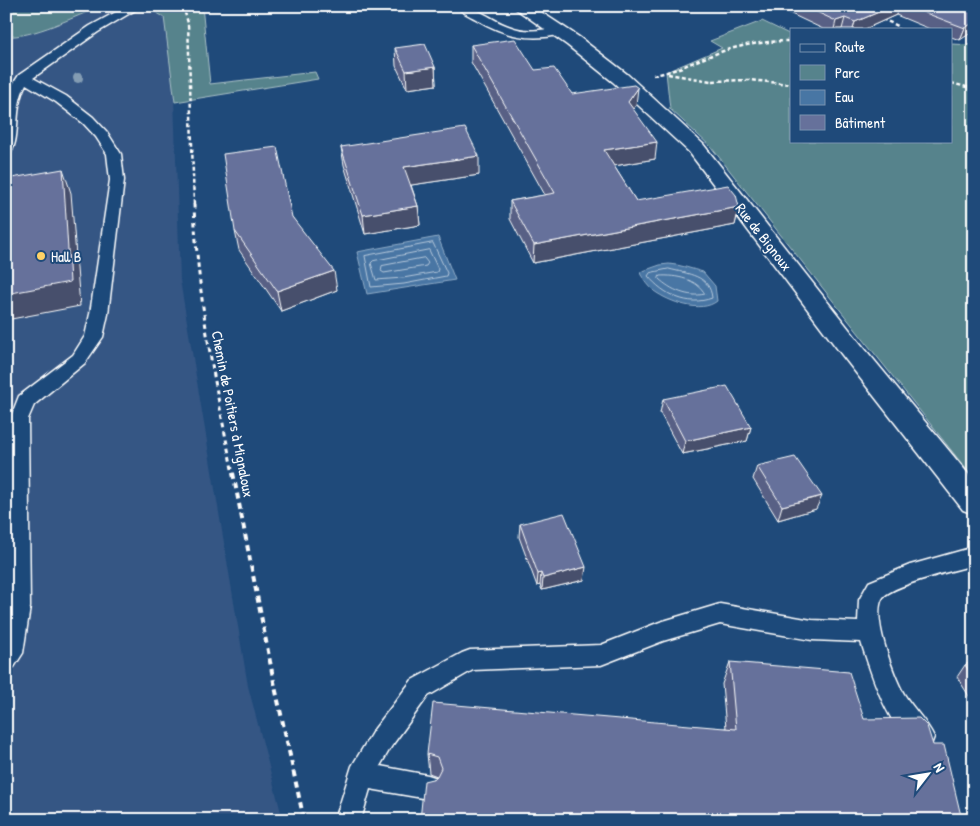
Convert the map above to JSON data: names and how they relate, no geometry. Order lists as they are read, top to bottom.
{
  "streets": {
    "street": ["Rue de Bignoux"],
    "path": ["Chemin de Poitiers à Mignaloux"]
  },
  "places": ["Hall B"],
  "legend": [
    "Route",
    "Parc",
    "Eau",
    "Bâtiment"
  ],
  "north": "top right"
}
